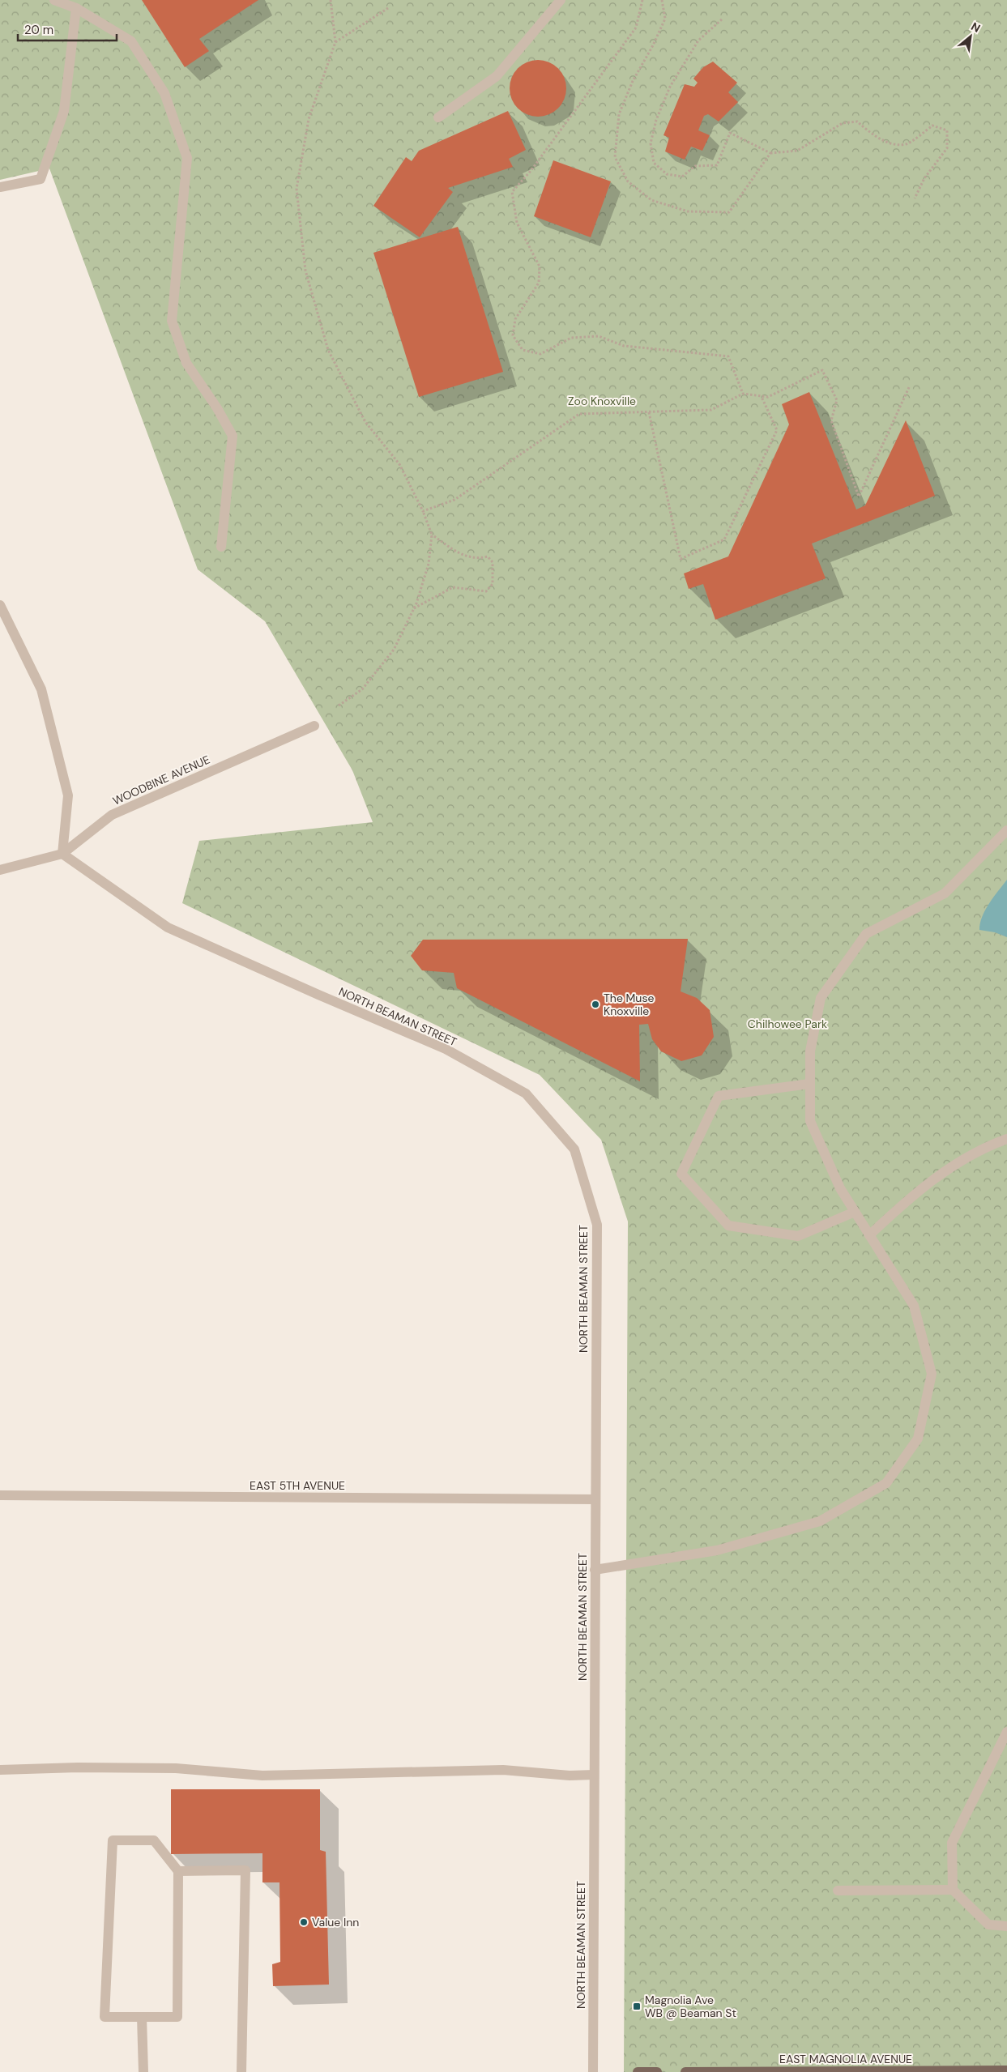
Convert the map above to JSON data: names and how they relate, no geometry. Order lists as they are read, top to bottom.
{
  "streets": {
    "main road": ["EAST MAGNOLIA AVENUE"],
    "street": ["WOODBINE AVENUE", "NORTH BEAMAN STREET", "EAST 5TH AVENUE"]
  },
  "crossings": [
    ["WOODBINE AVENUE", "NORTH BEAMAN STREET"],
    ["NORTH BEAMAN STREET", "EAST 5TH AVENUE"]
  ],
  "parks": ["Zoo Knoxville", "Chilhowee Park"],
  "places": {
    "other": ["The Muse Knoxville", "Value Inn"],
    "transit": ["Magnolia Ave WB @ Beaman St"]
  },
  "scale_bar": "20 m",
  "north": "top right"
}
